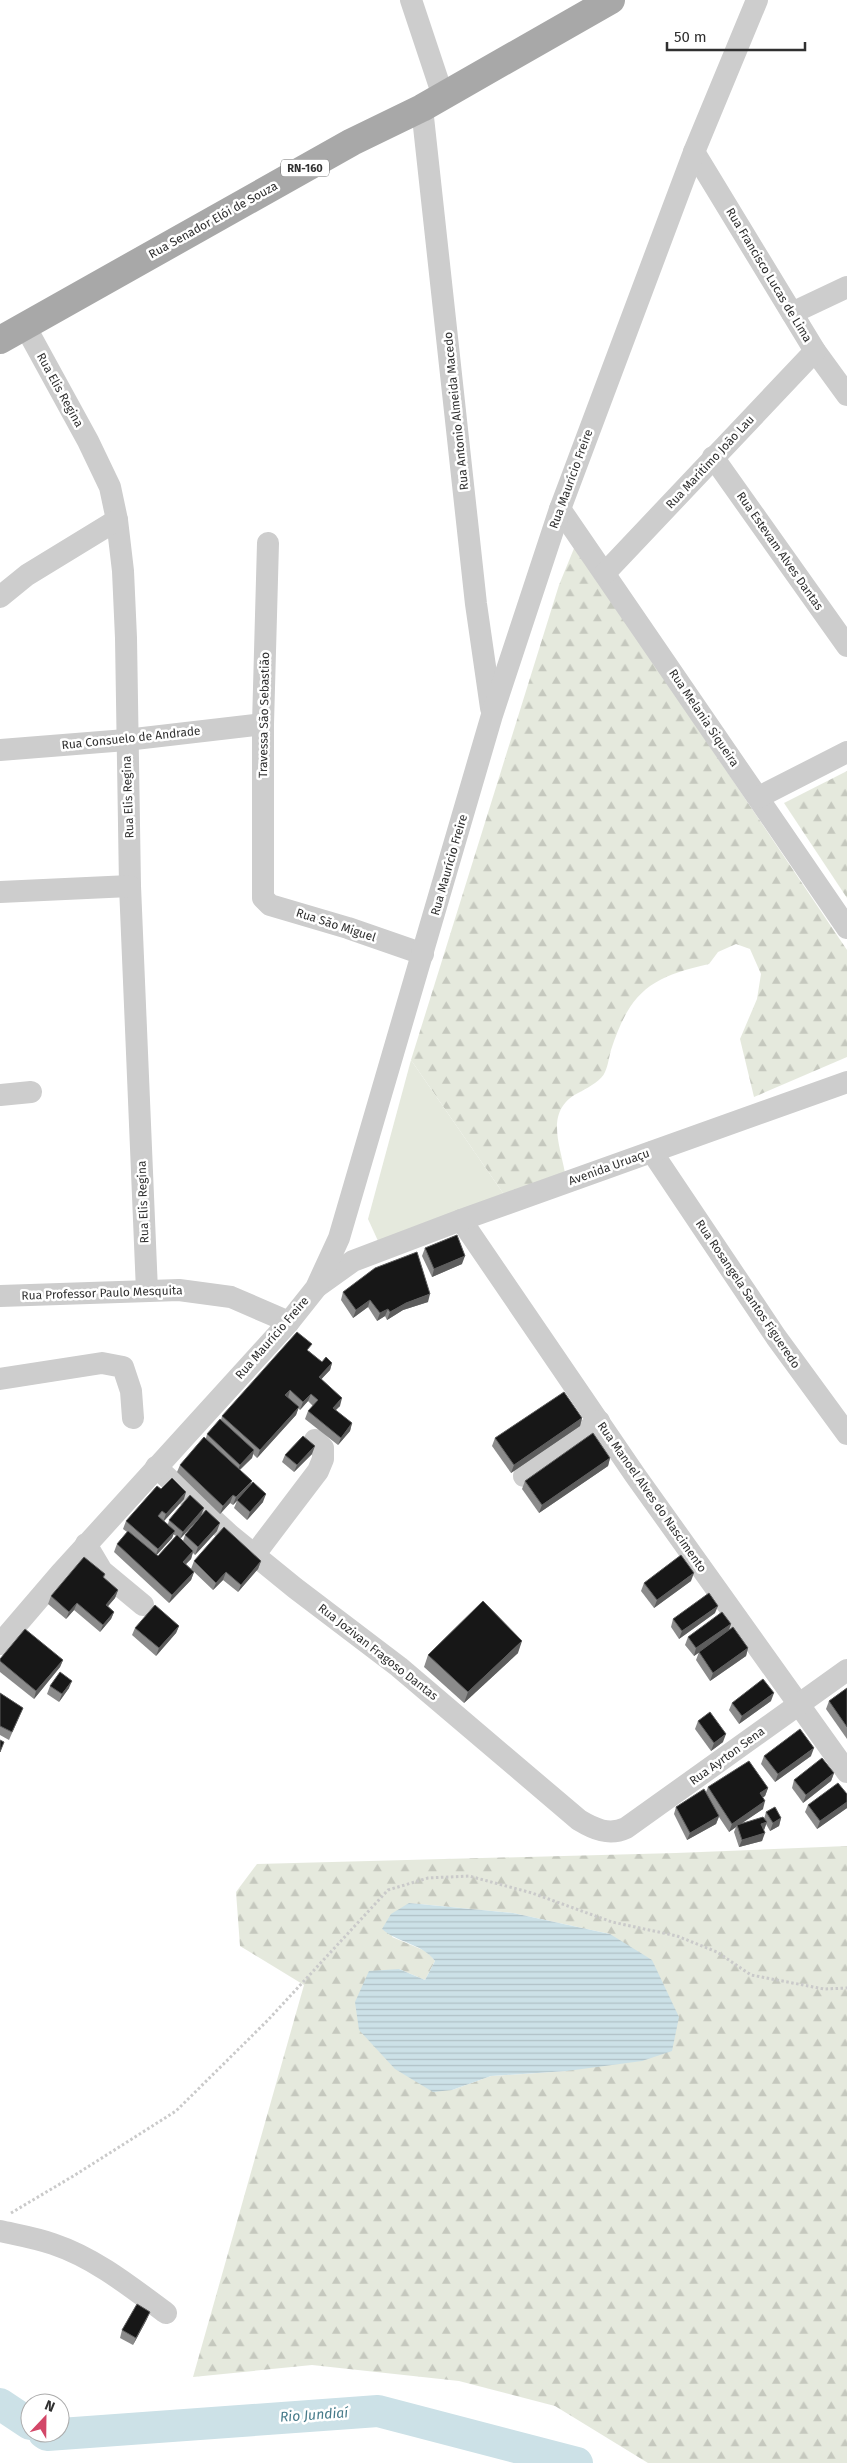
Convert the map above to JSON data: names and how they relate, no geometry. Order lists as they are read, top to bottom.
{
  "streets": {
    "main road": ["RN-160", "Rua Senador Elói de Souza"],
    "street": [
      "Rua Francisco Lucas de Lima",
      "Rua Elis Regina",
      "Rua Antonio Almeida Macedo",
      "Rua Maritimo João Lau",
      "Rua Maurício Freire",
      "Rua Estevam Alves Dantas",
      "Travessa São Sebastião",
      "Rua Melania Siqueira",
      "Rua Consuelo de Andrade",
      "Rua São Miguel",
      "Avenida Uruaçu",
      "Rua Professor Paulo Mesquita",
      "Rua Rosangela Santos Figueredo",
      "Rua Manoel Alves do Nascimento",
      "Rua Jozivan Fragoso Dantas",
      "Rua Ayrton Sena"
    ]
  },
  "crossings": [
    ["Rua Senador Elói de Souza", "Rua Elis Regina"],
    ["Rua Senador Elói de Souza", "Rua Antonio Almeida Macedo"],
    ["Rua Francisco Lucas de Lima", "Rua Maritimo João Lau"],
    ["Rua Francisco Lucas de Lima", "Rua Maurício Freire"],
    ["Rua Elis Regina", "Rua Consuelo de Andrade"],
    ["Rua Elis Regina", "Rua Professor Paulo Mesquita"],
    ["Rua Antonio Almeida Macedo", "Rua Maurício Freire"],
    ["Rua Maritimo João Lau", "Rua Estevam Alves Dantas"],
    ["Rua Maritimo João Lau", "Rua Melania Siqueira"],
    ["Rua Maurício Freire", "Rua Melania Siqueira"],
    ["Rua Maurício Freire", "Rua São Miguel"],
    ["Rua Maurício Freire", "Avenida Uruaçu"],
    ["Rua Maurício Freire", "Rua Professor Paulo Mesquita"],
    ["Rua Maurício Freire", "Rua Jozivan Fragoso Dantas"],
    ["Travessa São Sebastião", "Rua Consuelo de Andrade"],
    ["Travessa São Sebastião", "Rua São Miguel"],
    ["Avenida Uruaçu", "Rua Rosangela Santos Figueredo"],
    ["Avenida Uruaçu", "Rua Manoel Alves do Nascimento"],
    ["Rua Manoel Alves do Nascimento", "Rua Ayrton Sena"],
    ["Rua Jozivan Fragoso Dantas", "Rua Ayrton Sena"]
  ],
  "water": ["Rio Jundiaí"],
  "scale_bar": "50 m",
  "north": "top"
}
